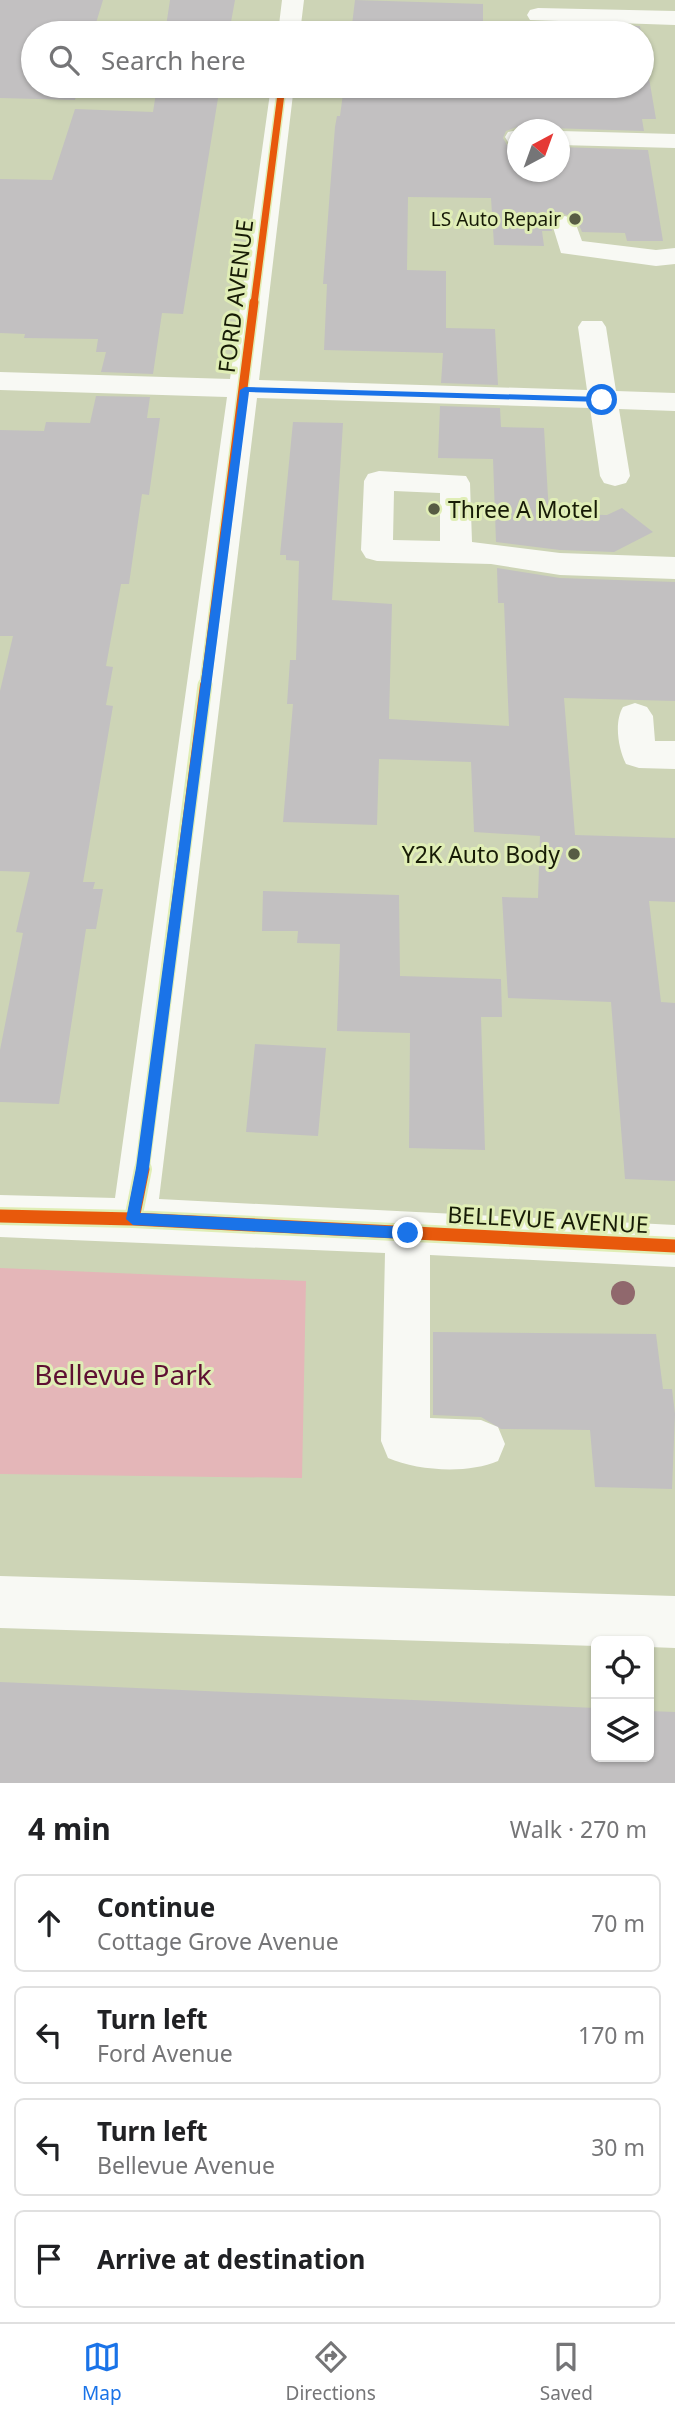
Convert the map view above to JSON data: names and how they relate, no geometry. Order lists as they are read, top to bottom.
{
  "streets": {
    "street": ["FORD AVENUE", "BELLEVUE AVENUE"]
  },
  "crossings": [
    ["FORD AVENUE", "BELLEVUE AVENUE"]
  ],
  "parks": ["Bellevue Park"],
  "places": ["LS Auto Repair", "Three A Motel", "Y2K Auto Body"],
  "north": "top right",
  "page": {
    "search": "Search here",
    "heading": ["4 min", "Walk · 270 m"],
    "list": [
      ["Continue", "Cottage Grove Avenue", "70 m"],
      ["Turn left", "Ford Avenue", "170 m"],
      ["Turn left", "Bellevue Avenue", "30 m"],
      "Arrive at destination"
    ],
    "nav": ["Map", "Directions", "Saved"]
  }
}
